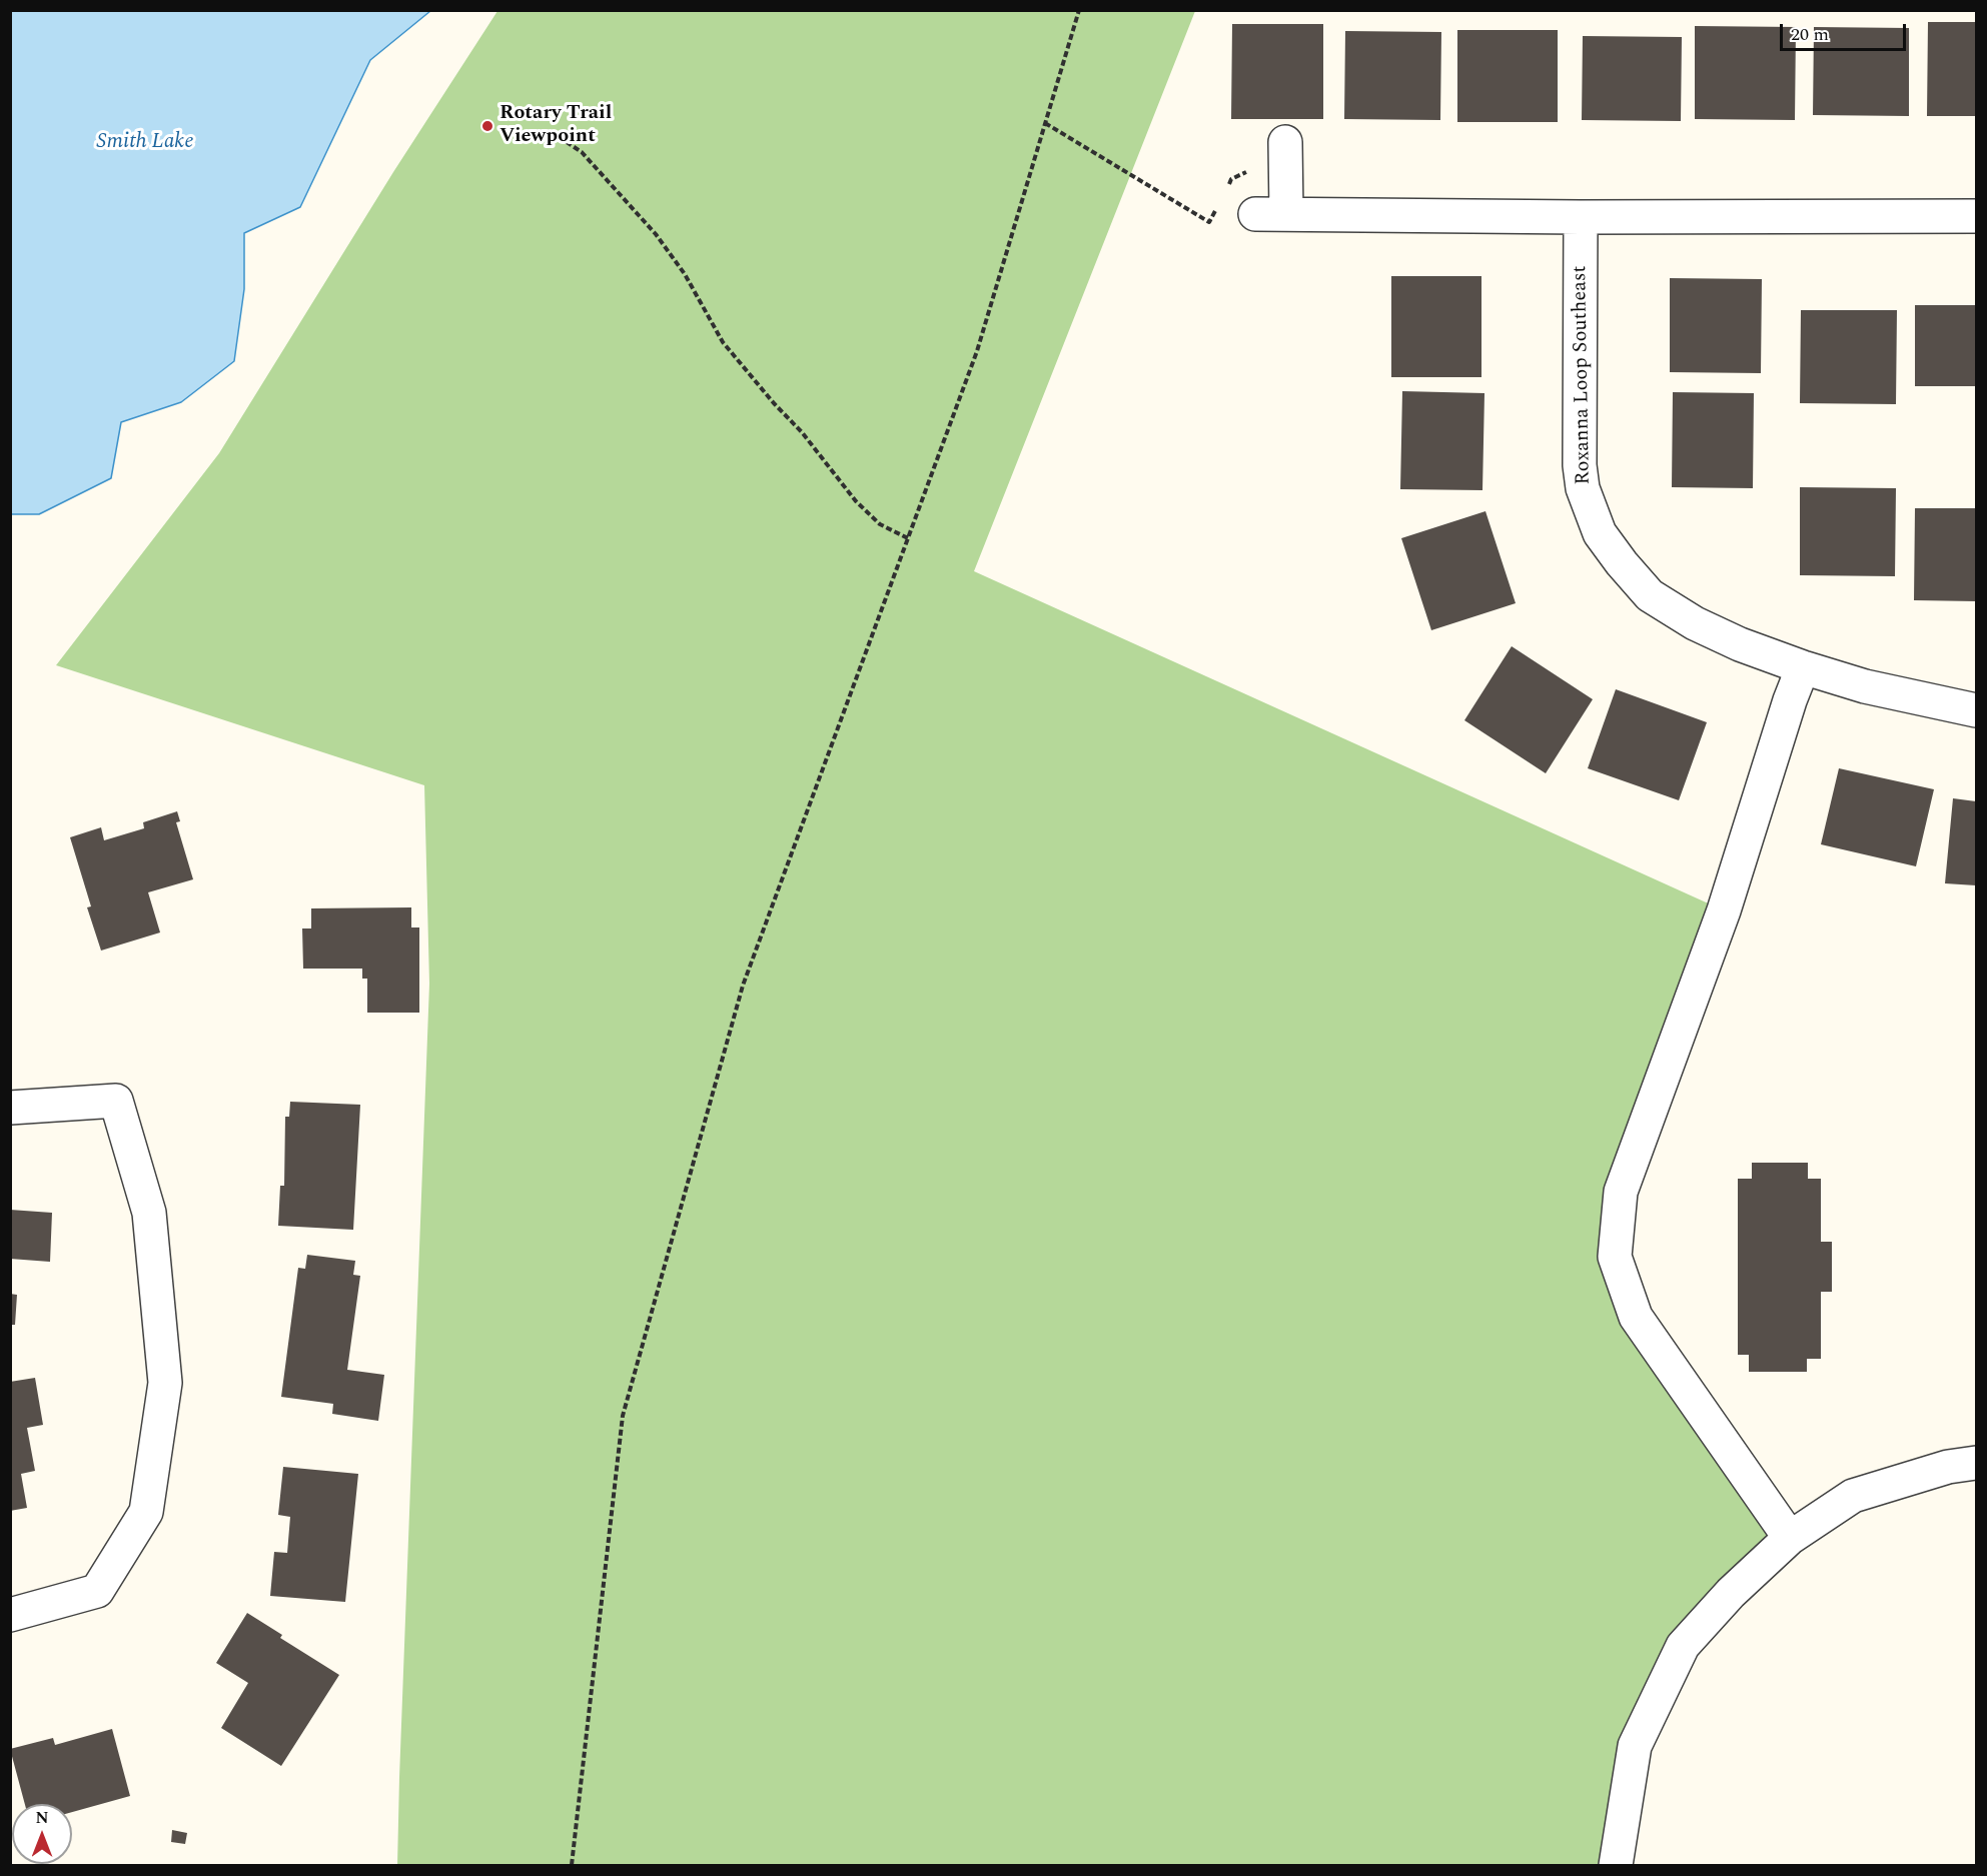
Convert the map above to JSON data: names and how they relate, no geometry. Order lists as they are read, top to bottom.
{
  "streets": {
    "street": ["Roxanna Loop Southeast"]
  },
  "water": ["Smith Lake"],
  "places": ["Rotary Trail Viewpoint"],
  "scale_bar": "20 m",
  "north": "top"
}
